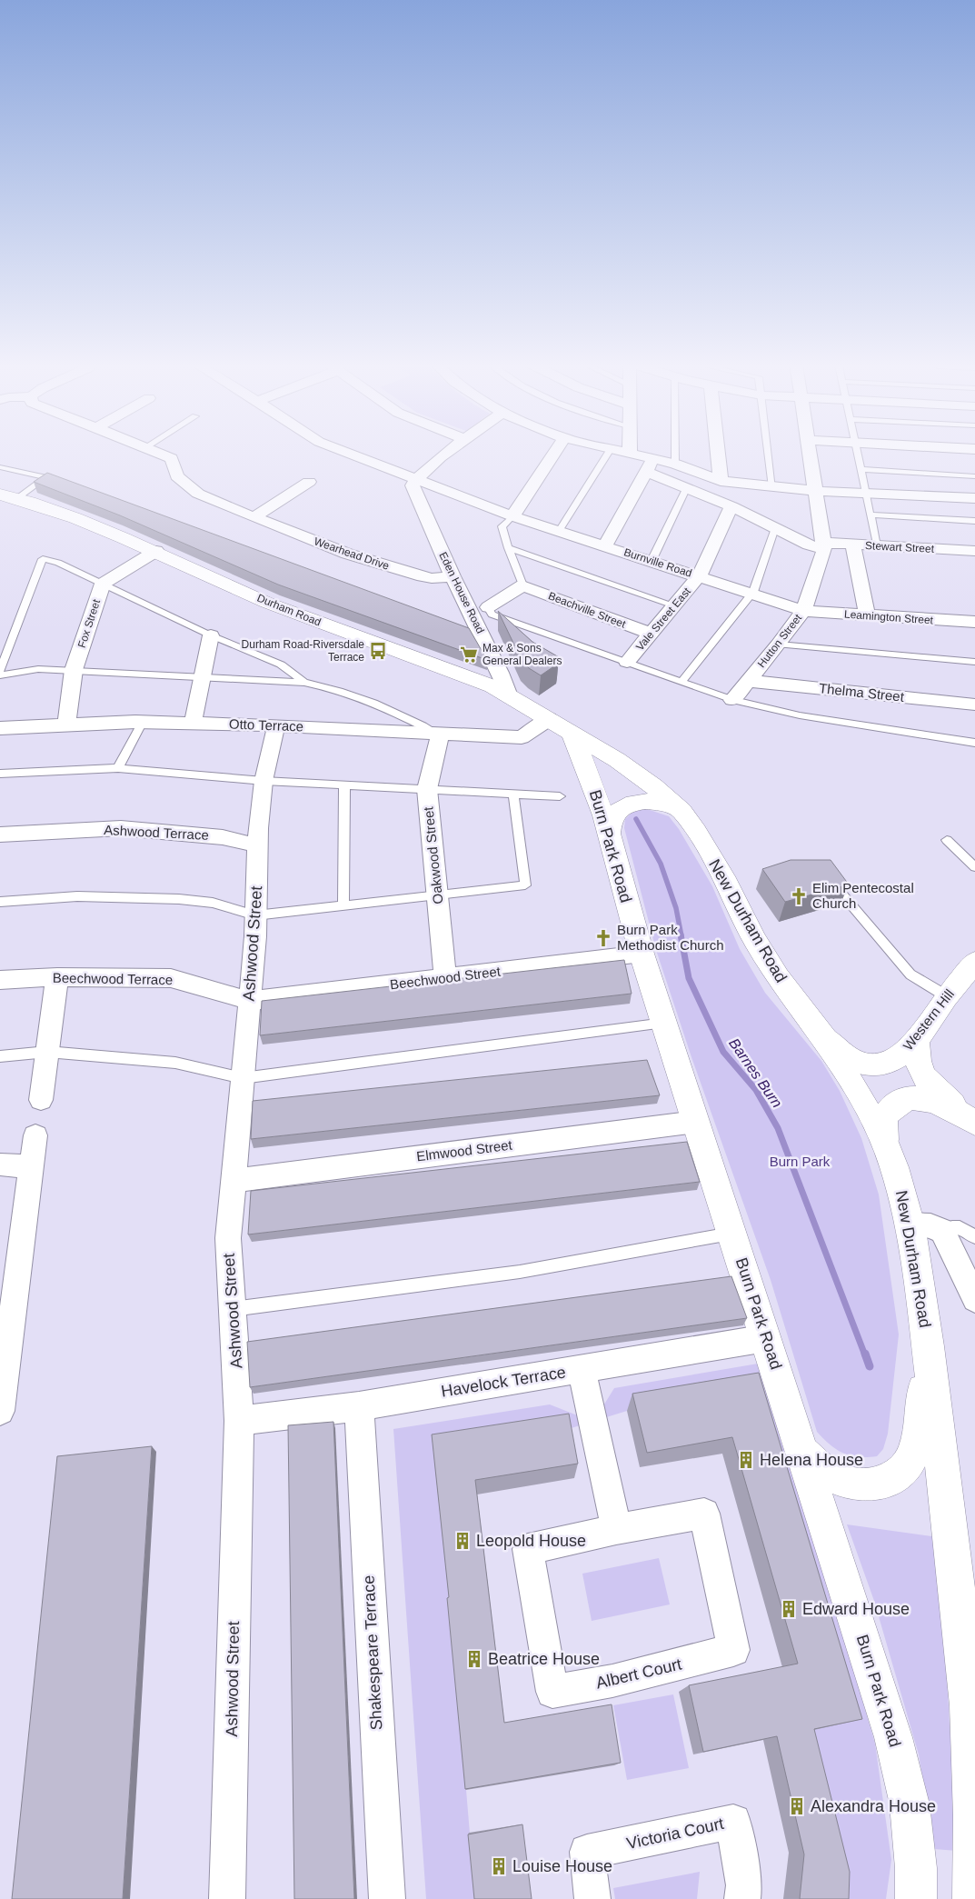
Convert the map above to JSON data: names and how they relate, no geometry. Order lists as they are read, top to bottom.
{
  "streets": {
    "main road": [
      "Durham Road",
      "Burn Park Road",
      "New Durham Road",
      "Western Hill"
    ],
    "street": [
      "Stewart Street",
      "Wearhead Drive",
      "Burnville Road",
      "Eden House Road",
      "Beachville Street",
      "Leamington Street",
      "Vale Street East",
      "Fox Street",
      "Hutton Street",
      "Thelma Street",
      "Otto Terrace",
      "Ashwood Terrace",
      "Oakwood Street",
      "Ashwood Street",
      "Beechwood Street",
      "Beechwood Terrace",
      "Elmwood Street",
      "Havelock Terrace",
      "Shakespeare Terrace",
      "Albert Court",
      "Victoria Court"
    ]
  },
  "crossings": [
    ["Stewart Street", "Vale Street East"],
    ["Stewart Street", "Hutton Street"],
    ["Wearhead Drive", "Eden House Road"],
    ["Burnville Road", "Eden House Road"],
    ["Burnville Road", "Leamington Street"],
    ["Burnville Road", "Vale Street East"],
    ["Burnville Road", "Hutton Street"],
    ["Eden House Road", "Durham Road"],
    ["Durham Road", "Fox Street"],
    ["Durham Road", "Otto Terrace"],
    ["Durham Road", "Burn Park Road"],
    ["Durham Road", "New Durham Road"],
    ["Beachville Street", "Vale Street East"],
    ["Leamington Street", "Hutton Street"],
    ["Fox Street", "Otto Terrace"],
    ["Hutton Street", "Thelma Street"],
    ["Otto Terrace", "Oakwood Street"],
    ["Otto Terrace", "Ashwood Street"],
    ["Ashwood Terrace", "Ashwood Street"],
    ["Burn Park Road", "New Durham Road"],
    ["Burn Park Road", "Beechwood Street"],
    ["Burn Park Road", "Elmwood Street"],
    ["Burn Park Road", "Havelock Terrace"],
    ["Oakwood Street", "Beechwood Street"],
    ["New Durham Road", "Western Hill"],
    ["Ashwood Street", "Beechwood Street"],
    ["Ashwood Street", "Beechwood Terrace"],
    ["Ashwood Street", "Elmwood Street"],
    ["Ashwood Street", "Havelock Terrace"],
    ["Beechwood Street", "Beechwood Terrace"],
    ["Havelock Terrace", "Shakespeare Terrace"]
  ],
  "water": ["Barnes Burn"],
  "parks": ["Burn Park"],
  "places": {
    "bus stop": ["Durham Road-Riversdale Terrace"],
    "supermarket": ["Max & Sons General Dealers"],
    "church": ["Elim Pentecostal Church", "Burn Park Methodist Church"],
    "building": [
      "Helena House",
      "Leopold House",
      "Edward House",
      "Beatrice House",
      "Alexandra House",
      "Louise House"
    ]
  }
}
